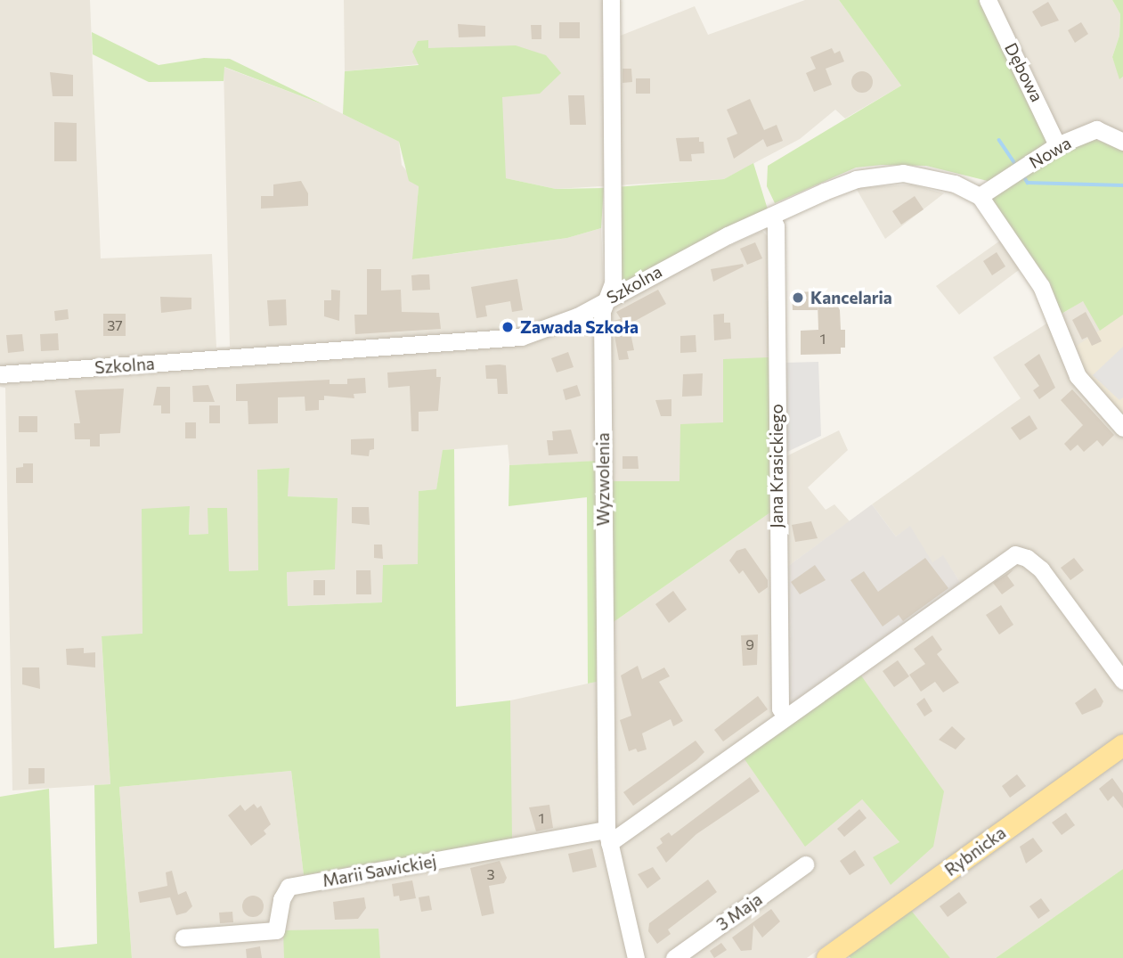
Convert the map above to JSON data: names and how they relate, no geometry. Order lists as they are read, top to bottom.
{
  "streets": {
    "main road": ["Rybnicka"],
    "street": [
      "Dębowa",
      "Nowa",
      "Szkolna",
      "Jana Krasickiego",
      "Wyzwolenia",
      "Marii Sawickiej",
      "3 Maja"
    ]
  },
  "crossings": [
    ["Dębowa", "Nowa"],
    ["Nowa", "Szkolna"],
    ["Szkolna", "Jana Krasickiego"],
    ["Szkolna", "Wyzwolenia"],
    ["Wyzwolenia", "Marii Sawickiej"]
  ],
  "places": ["Kancelaria", "Zawada Szkoła"],
  "house_numbers": [
    "37",
    "1",
    "9",
    "1",
    "3"
  ]
}
